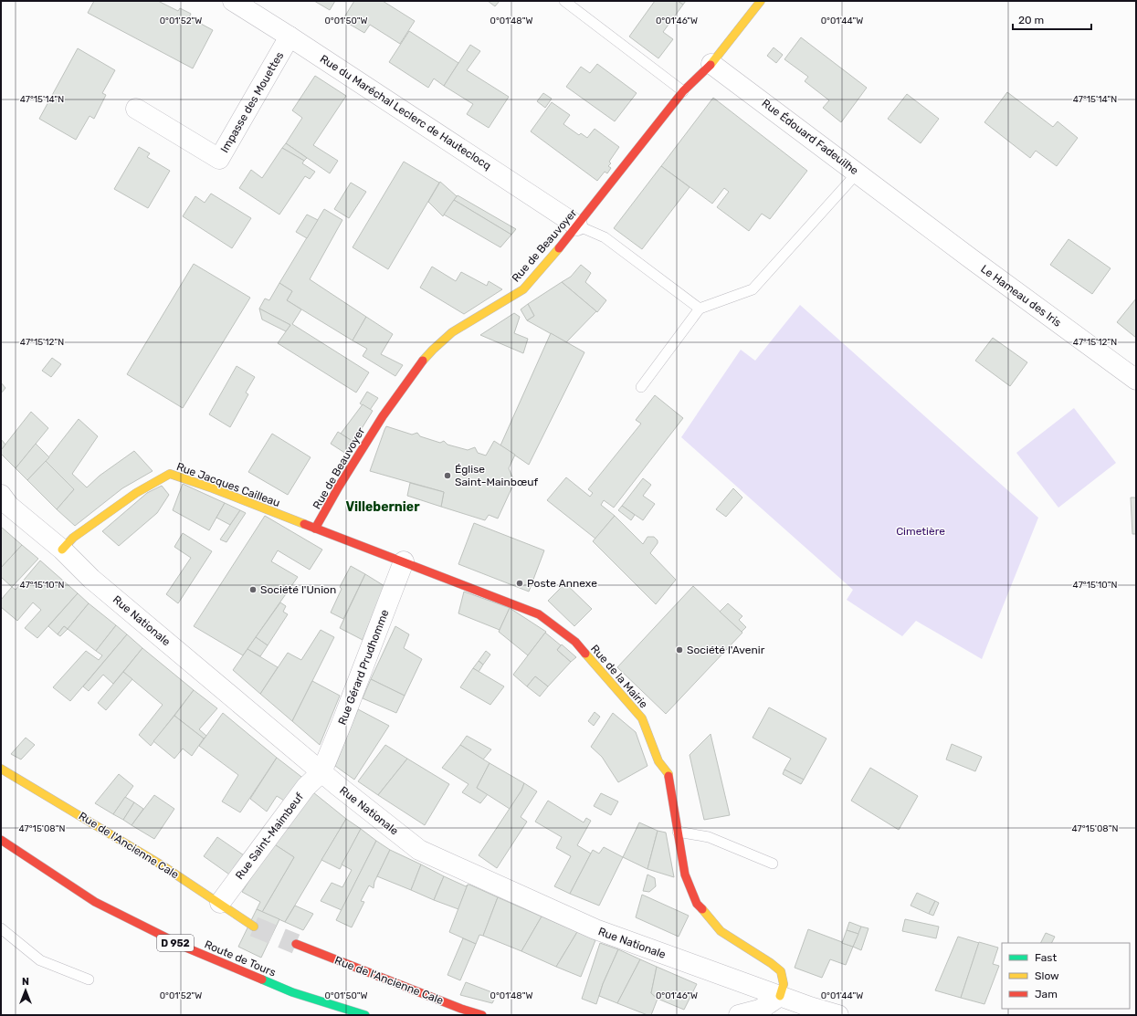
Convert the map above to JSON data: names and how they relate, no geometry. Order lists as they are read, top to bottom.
{
  "streets": {
    "street": [
      "Impasse des Mouettes",
      "Rue du Maréchal Leclerc de Hauteclocq",
      "Rue Édouard Fadeuilhe",
      "Rue de Beauvoyer",
      "Le Hameau des Iris",
      "Rue Jacques Cailleau",
      "Rue Nationale",
      "Rue Gérard Prudhomme",
      "Rue de la Mairie",
      "Rue Saint-Maimbeuf",
      "Rue de l'Ancienne Cale",
      "D 952",
      "Route de Tours"
    ]
  },
  "crossings": [
    ["Impasse des Mouettes", "Rue du Maréchal Leclerc de Hauteclocq"],
    ["Rue du Maréchal Leclerc de Hauteclocq", "Rue de Beauvoyer"],
    ["Rue Édouard Fadeuilhe", "Rue de Beauvoyer"],
    ["Rue Édouard Fadeuilhe", "Le Hameau des Iris"],
    ["Rue de Beauvoyer", "Rue Jacques Cailleau"],
    ["Rue Jacques Cailleau", "Rue Nationale"],
    ["Rue Jacques Cailleau", "Rue Gérard Prudhomme"],
    ["Rue Jacques Cailleau", "Rue de la Mairie"],
    ["Rue Nationale", "Rue Gérard Prudhomme"],
    ["Rue Nationale", "Rue de la Mairie"],
    ["Rue Nationale", "Rue Saint-Maimbeuf"],
    ["Rue Gérard Prudhomme", "Rue de la Mairie"],
    ["Rue Gérard Prudhomme", "Rue Saint-Maimbeuf"],
    ["Rue Saint-Maimbeuf", "Rue de l'Ancienne Cale"]
  ],
  "districts": ["Villebernier"],
  "parks": ["Cimetière"],
  "places": [
    "Église Saint-Mainbœuf",
    "Poste Annexe",
    "Société l'Union",
    "Société l'Avenir"
  ],
  "legend": ["Fast", "Slow", "Jam"],
  "scale_bar": "20 m",
  "north": "top",
  "coordinates": [
    "0°01'52\"W",
    "0°01'50\"W",
    "0°01'48\"W",
    "0°01'46\"W",
    "0°01'44\"W",
    "47°15'14\"N",
    "47°15'12\"N",
    "47°15'10\"N",
    "47°15'08\"N"
  ]
}
